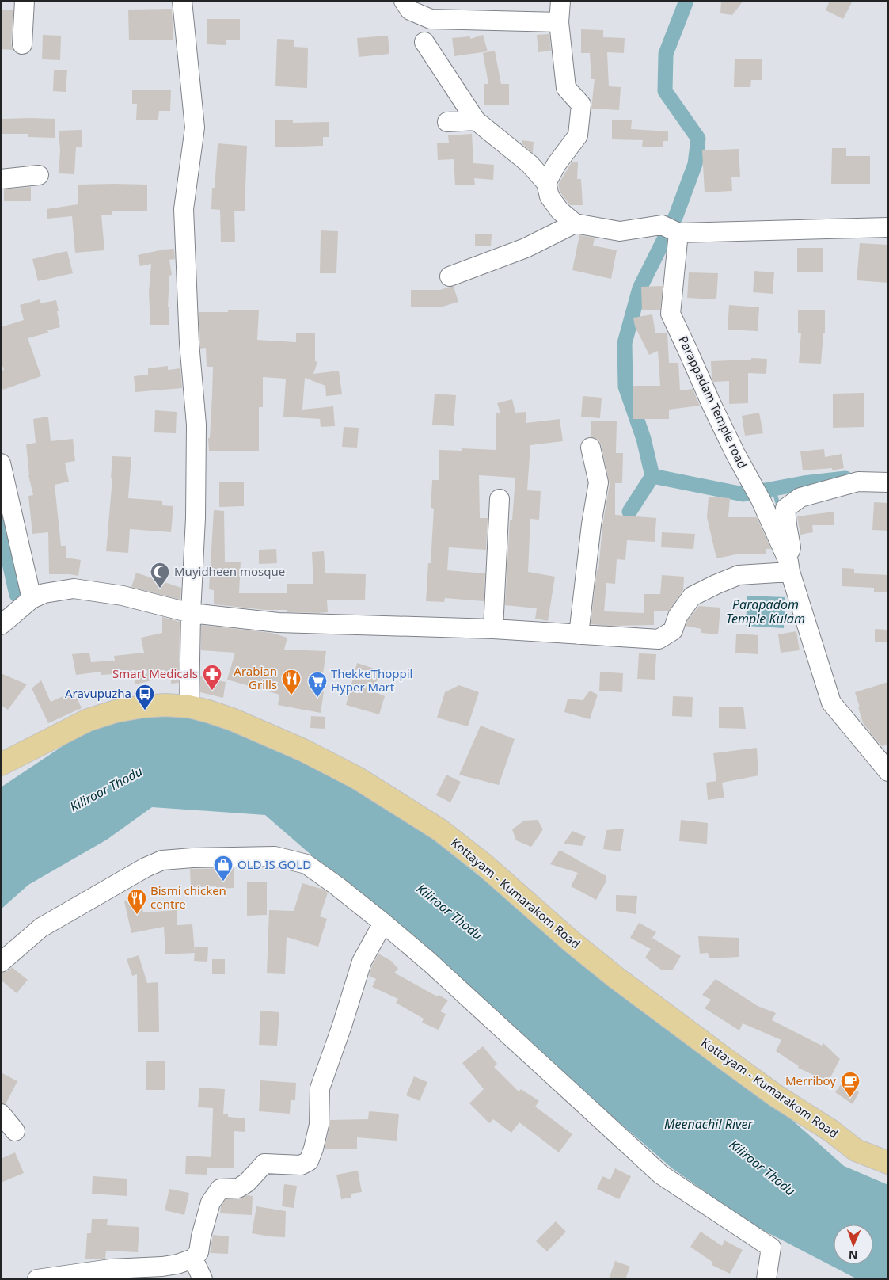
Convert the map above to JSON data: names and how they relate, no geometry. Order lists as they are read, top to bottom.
{
  "streets": {
    "main road": ["Kottayam - Kumarakom Road"],
    "street": ["Parappadam Temple road"]
  },
  "water": ["Parapadom Temple Kulam", "Kiliroor Thodu", "Meenachil River"],
  "places": {
    "mosque": ["Muyidheen mosque"],
    "pharmacy": ["Smart Medicals"],
    "restaurant": ["Arabian Grills", "Bismi chicken centre"],
    "supermarket": ["ThekkeThoppil Hyper Mart"],
    "bus stop": ["Aravupuzha"],
    "shop": ["OLD IS GOLD"],
    "cafe": ["Merriboy"]
  },
  "north": "bottom"
}
